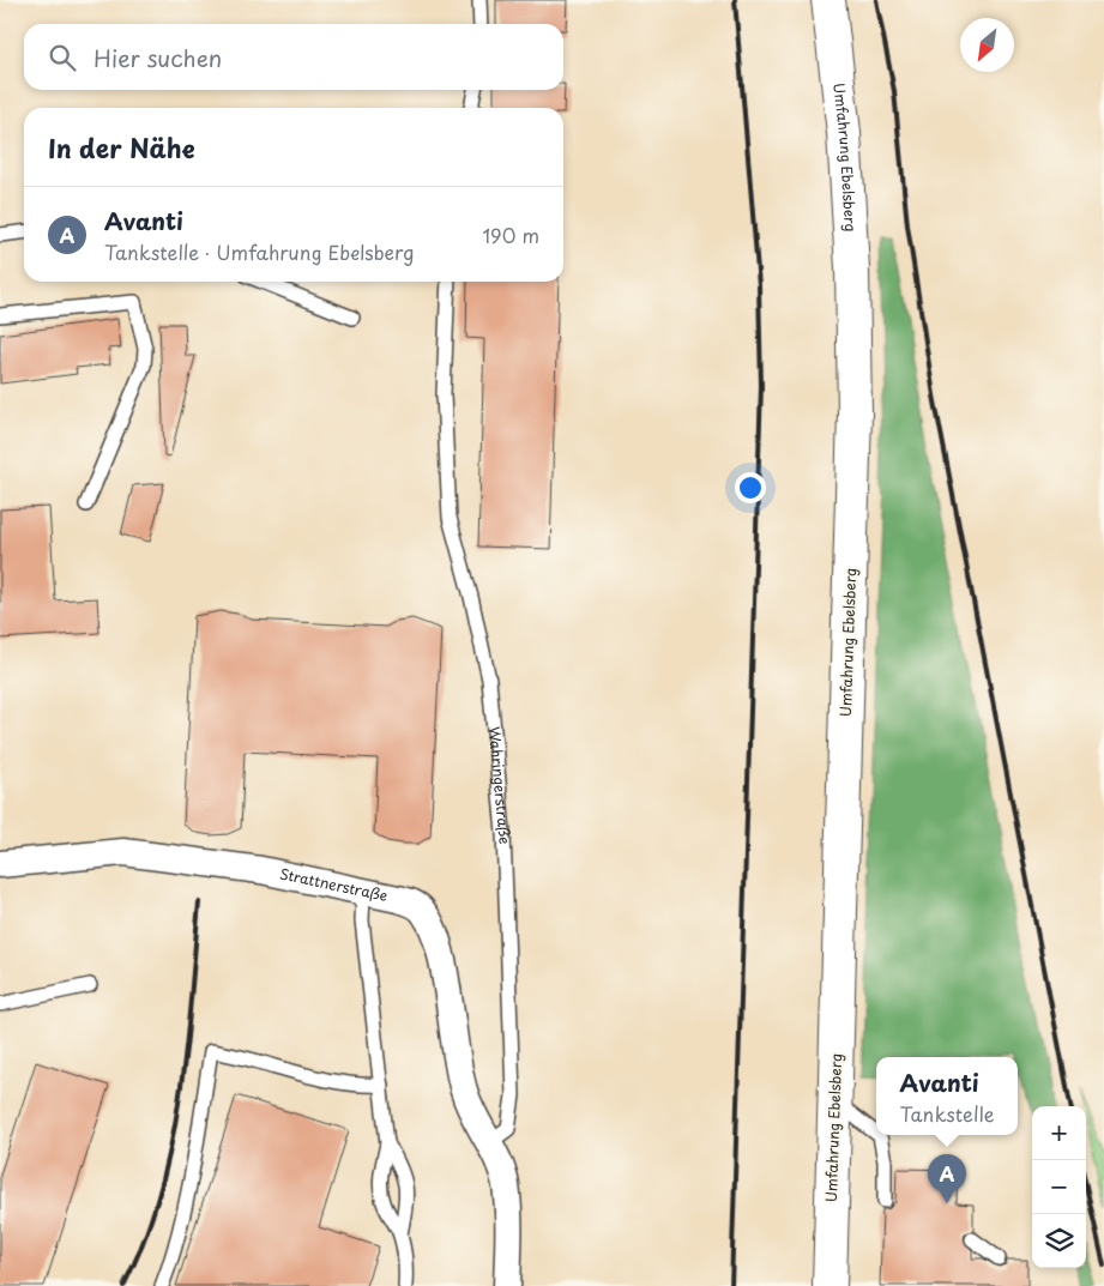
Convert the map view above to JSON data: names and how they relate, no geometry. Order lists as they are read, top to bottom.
{
  "streets": {
    "main road": ["Umfahrung Ebelsberg"],
    "street": ["Strattnerstraße"],
    "lane": ["Wahringerstraße"]
  },
  "crossings": [
    ["Wahringerstraße", "Strattnerstraße"]
  ],
  "north": "bottom left",
  "page": {
    "search": "Hier suchen",
    "heading": "In der Nähe",
    "list": [
      {
        "mark": "A",
        "name": "Avanti",
        "note": "Tankstelle · Umfahrung Ebelsberg",
        "value": "190 m"
      }
    ],
    "popup": ["Avanti", "Tankstelle"],
    "map_buttons": ["+", "−"],
    "pins": "A"
  }
}
